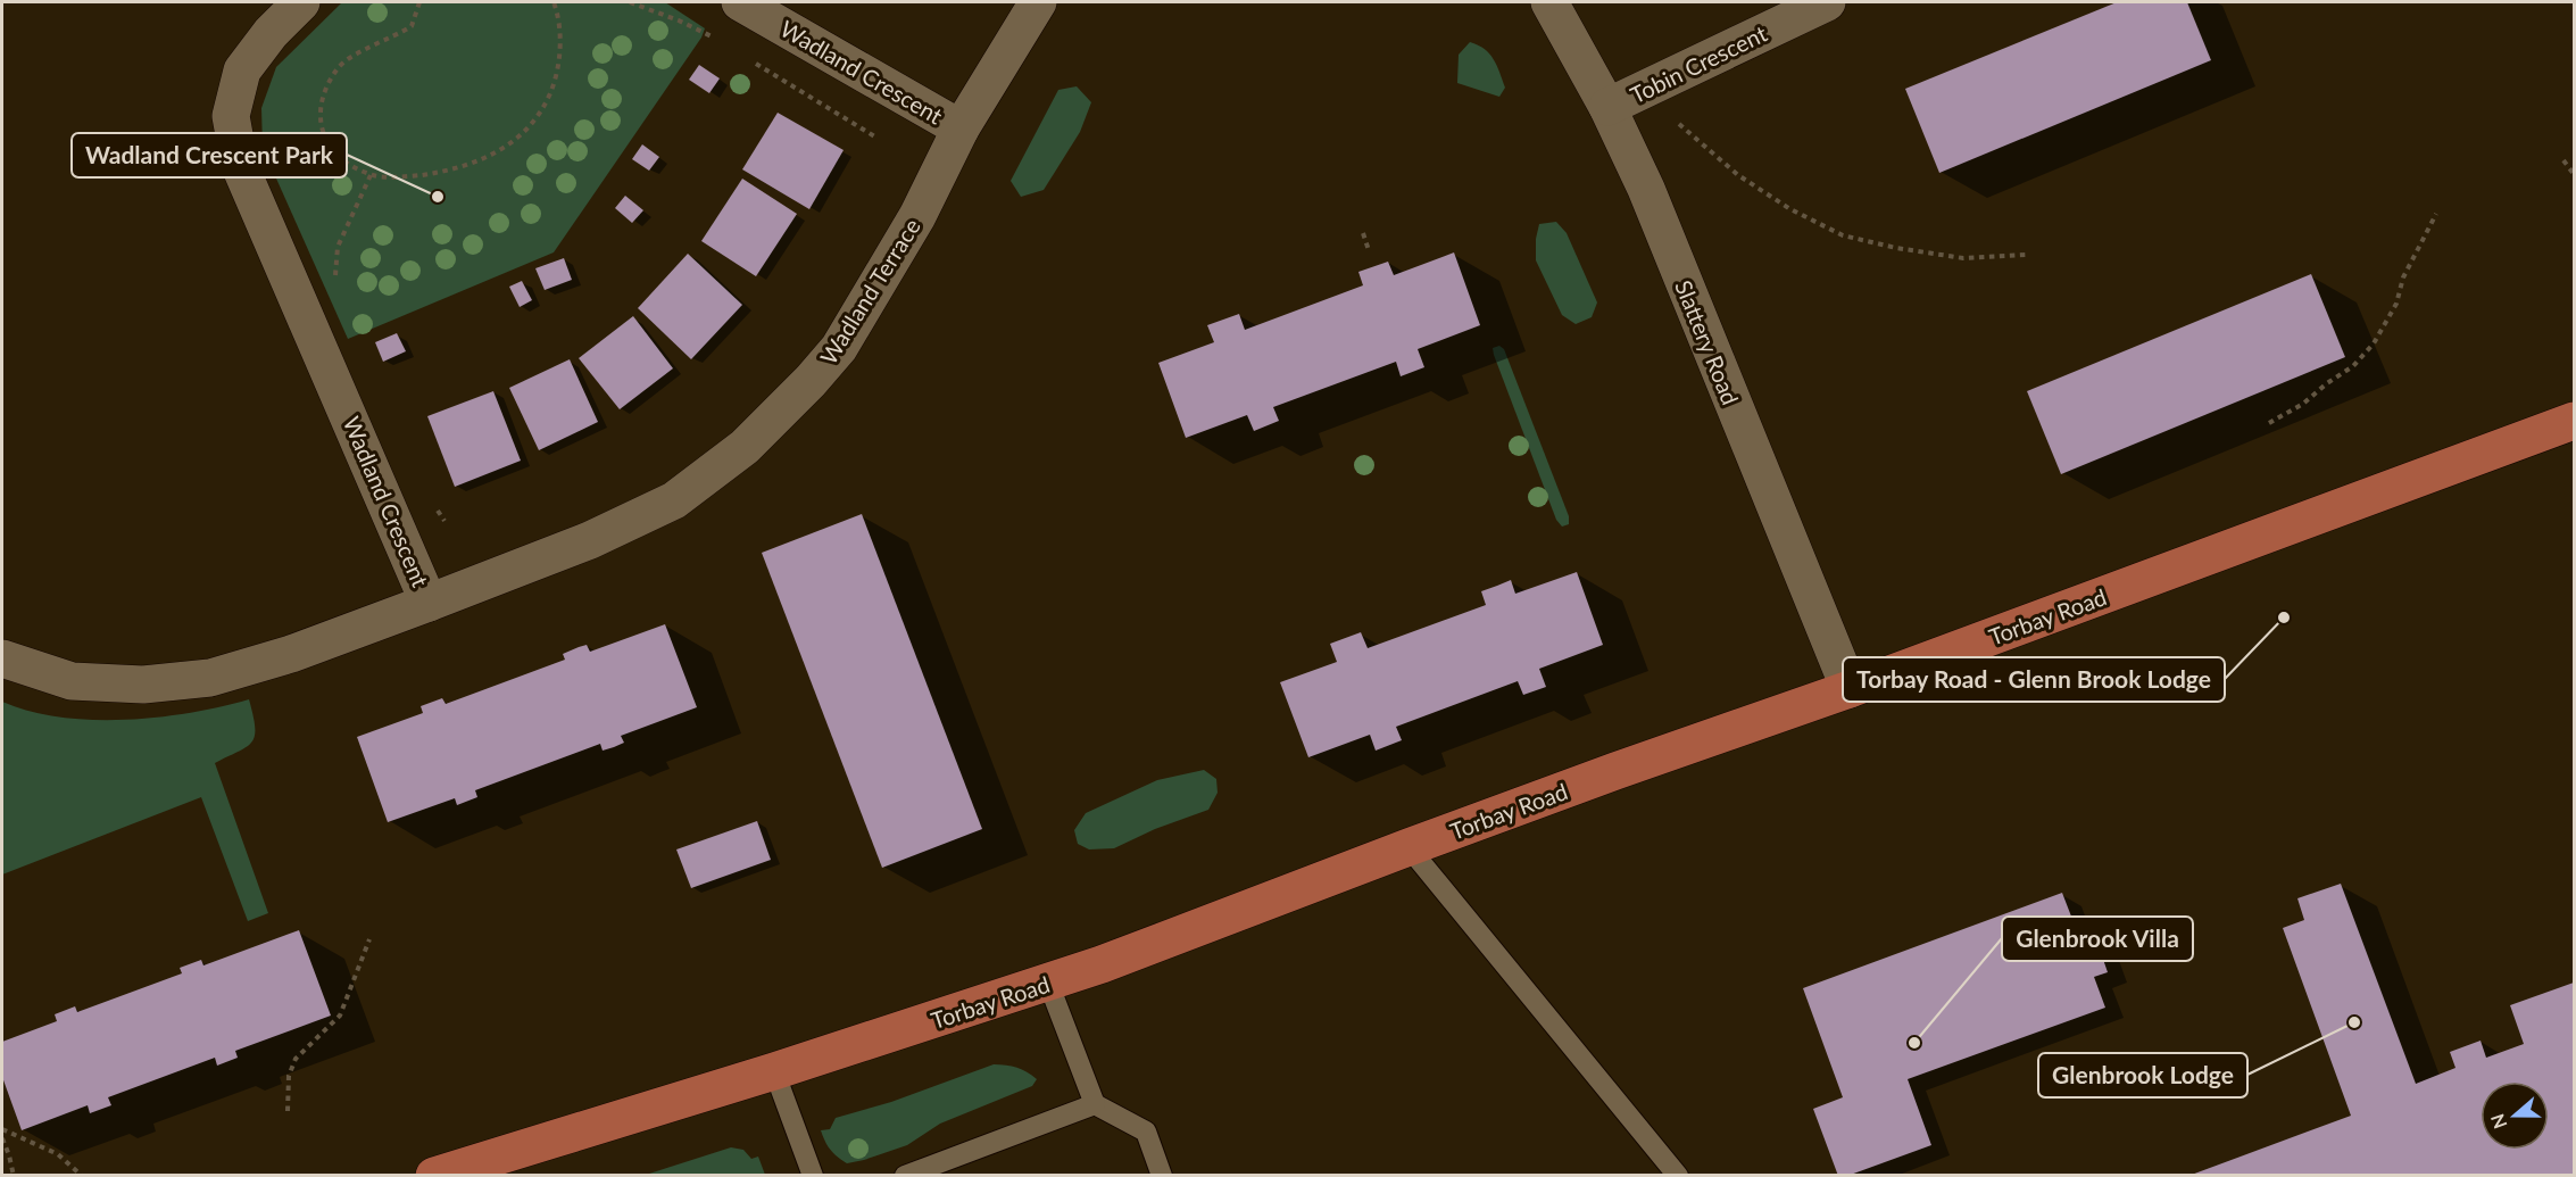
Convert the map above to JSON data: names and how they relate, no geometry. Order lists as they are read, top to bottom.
{
  "streets": {
    "main road": ["Torbay Road"],
    "street": [
      "Tobin Crescent",
      "Wadland Crescent",
      "Wadland Terrace",
      "Slattery Road"
    ]
  },
  "crossings": [
    ["Tobin Crescent", "Slattery Road"],
    ["Wadland Crescent", "Wadland Terrace"],
    ["Slattery Road", "Torbay Road"]
  ],
  "places": [
    "Wadland Crescent Park",
    "Torbay Road - Glenn Brook Lodge",
    "Glenbrook Lodge",
    "Glenbrook Villa"
  ],
  "north": "left"
}
